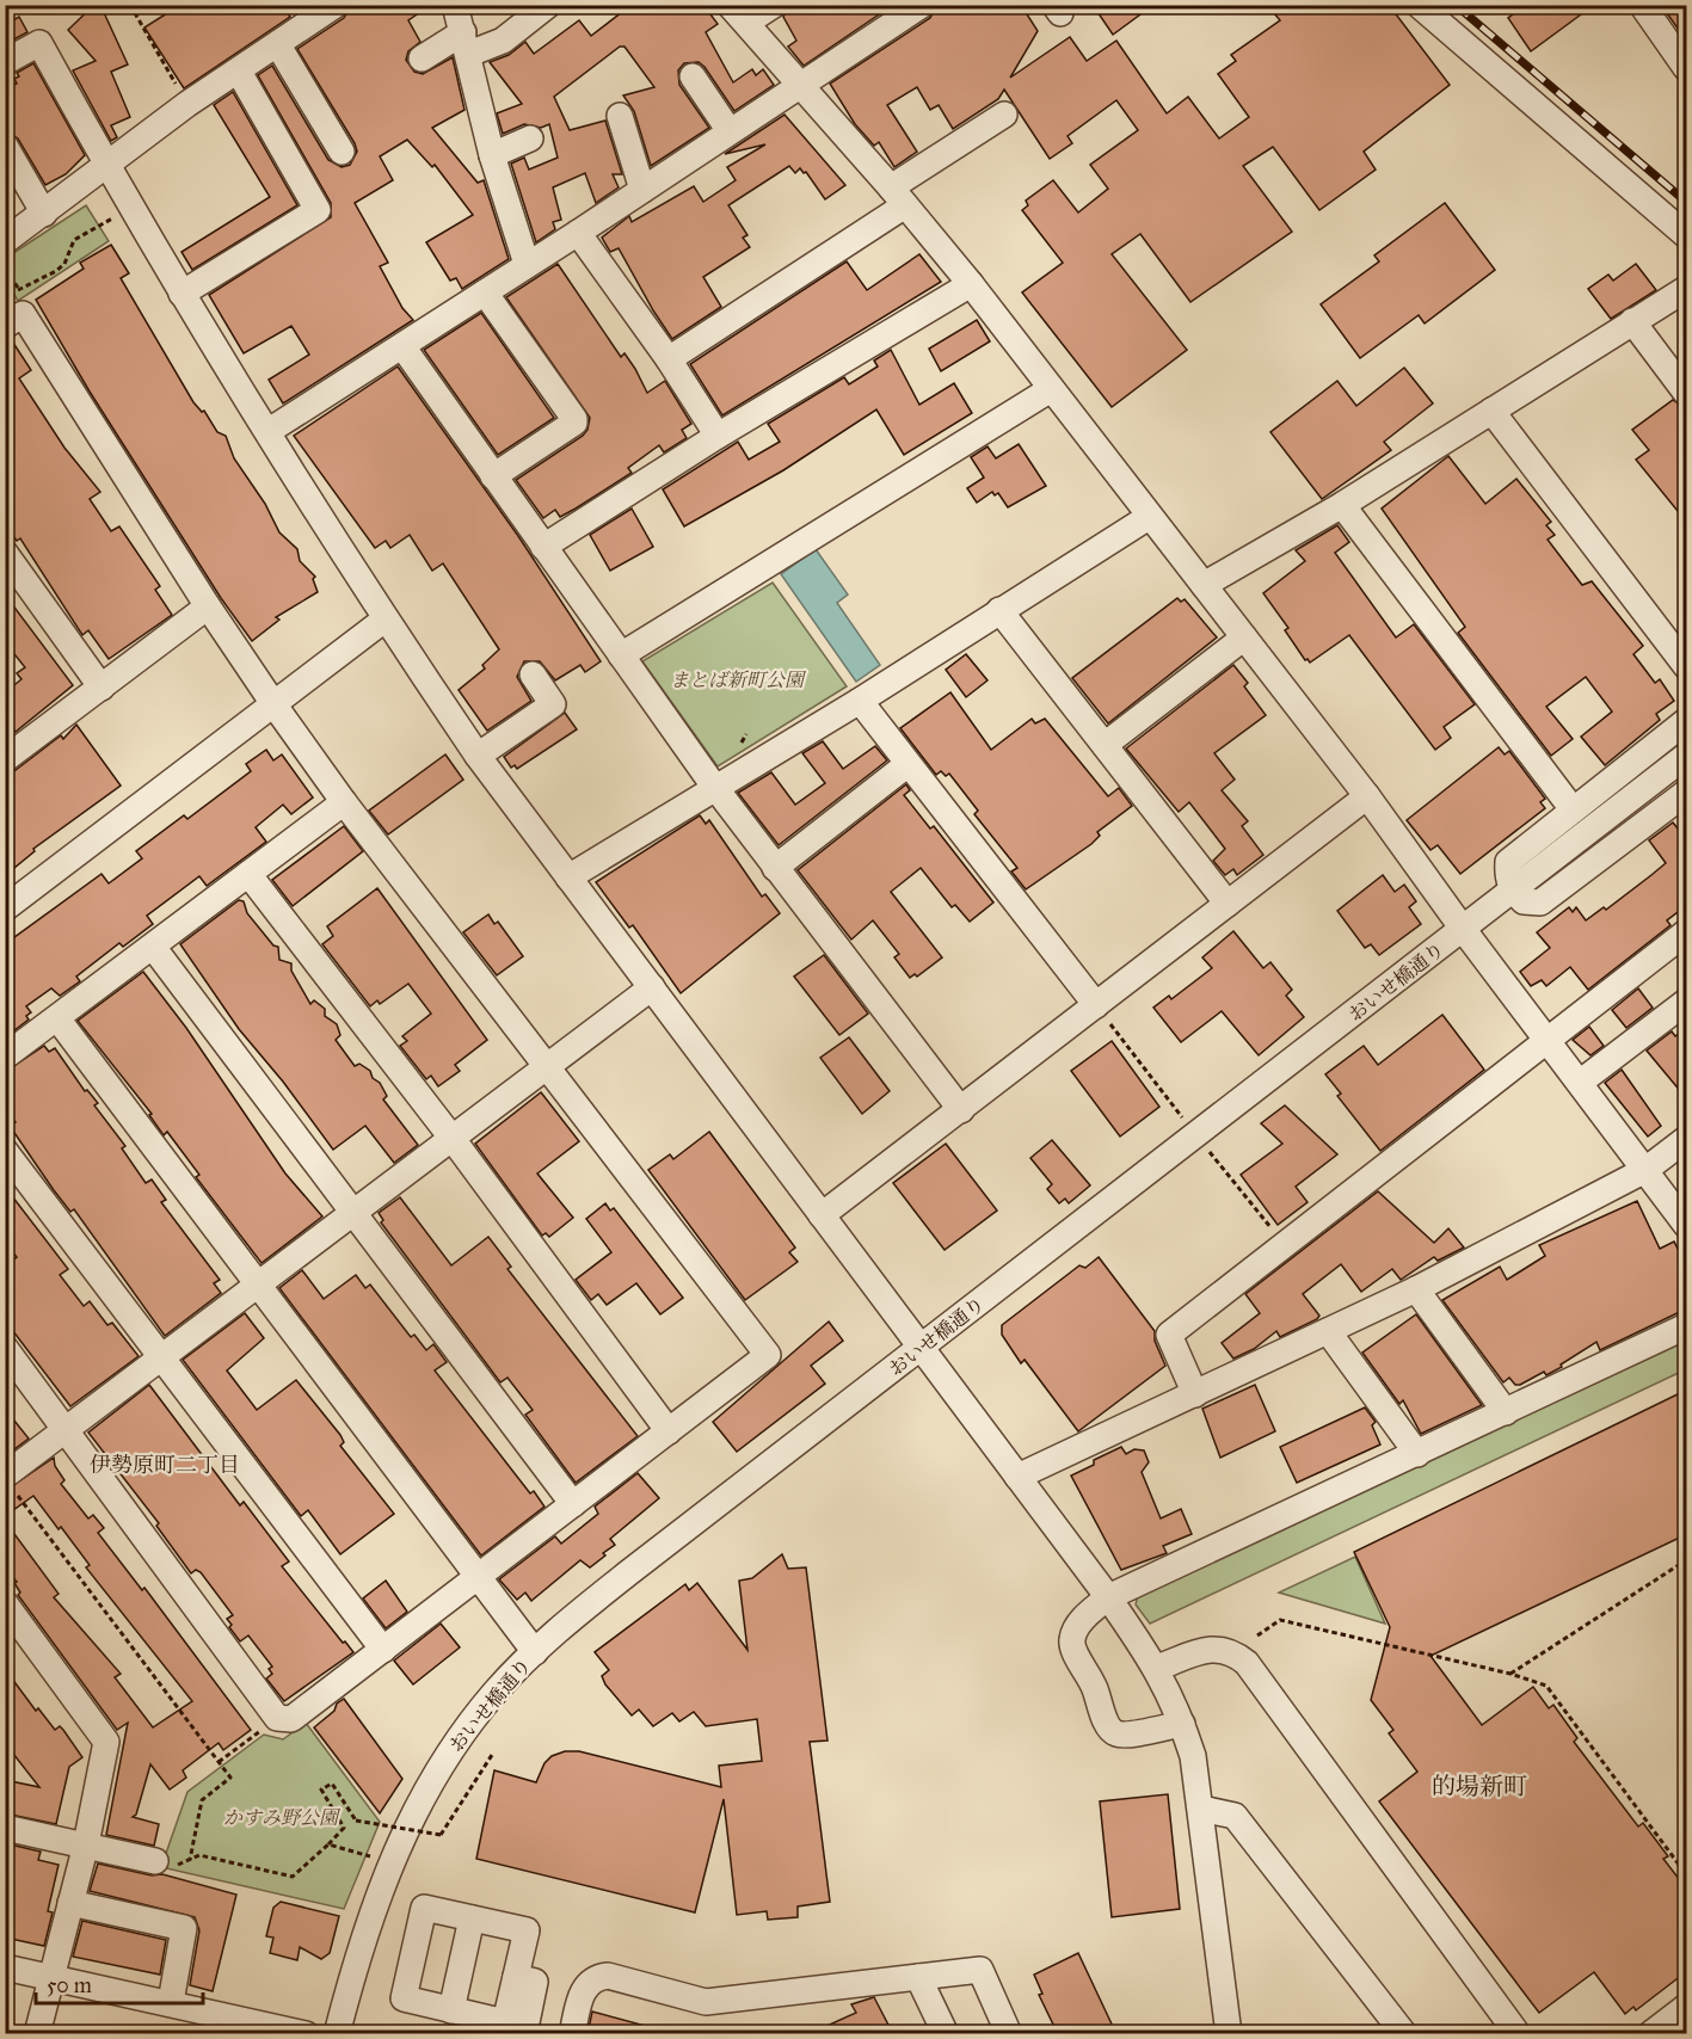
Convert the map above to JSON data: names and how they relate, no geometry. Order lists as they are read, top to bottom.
{
  "streets": {
    "street": ["おいせ橋通り"]
  },
  "districts": ["伊勢原町二丁目", "的場新町"],
  "parks": ["まとば新町公園", "かすみ野公園"],
  "scale_bar": "50 m"
}
